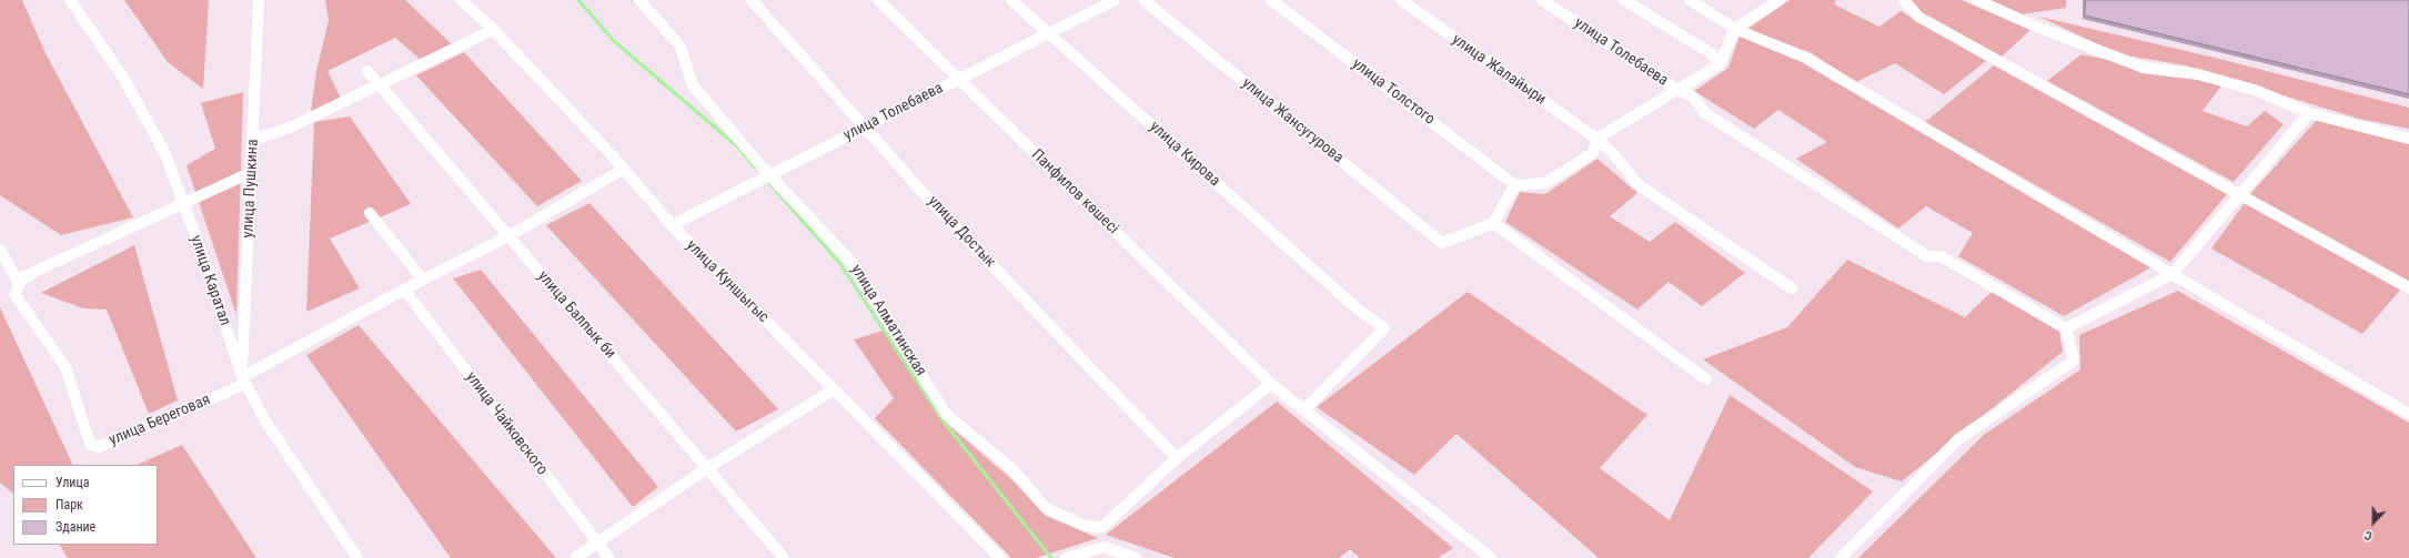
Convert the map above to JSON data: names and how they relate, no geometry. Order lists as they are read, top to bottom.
{
  "streets": {
    "street": [
      "улица Толебаева",
      "улица Жалайыри",
      "улица Толстого",
      "улица Жансугурова",
      "улица Кирова",
      "улица Пушкина",
      "Панфилов көшесі",
      "улица Достык",
      "улица Каратал",
      "улица Куншыгыс",
      "улица Балпык би",
      "улица Алматинская",
      "улица Береговая",
      "улица Чайковского"
    ]
  },
  "crossings": [
    ["улица Толебаева", "улица Кирова"],
    ["улица Толебаева", "Панфилов көшесі"],
    ["улица Толебаева", "улица Достык"],
    ["улица Толебаева", "улица Куншыгыс"],
    ["улица Толебаева", "улица Алматинская"],
    ["улица Кирова", "Панфилов көшесі"],
    ["улица Пушкина", "улица Каратал"],
    ["улица Пушкина", "улица Береговая"],
    ["Панфилов көшесі", "улица Алматинская"],
    ["улица Достык", "улица Алматинская"],
    ["улица Каратал", "улица Береговая"]
  ],
  "legend": ["Улица", "Парк", "Здание"],
  "north": "bottom"
}
